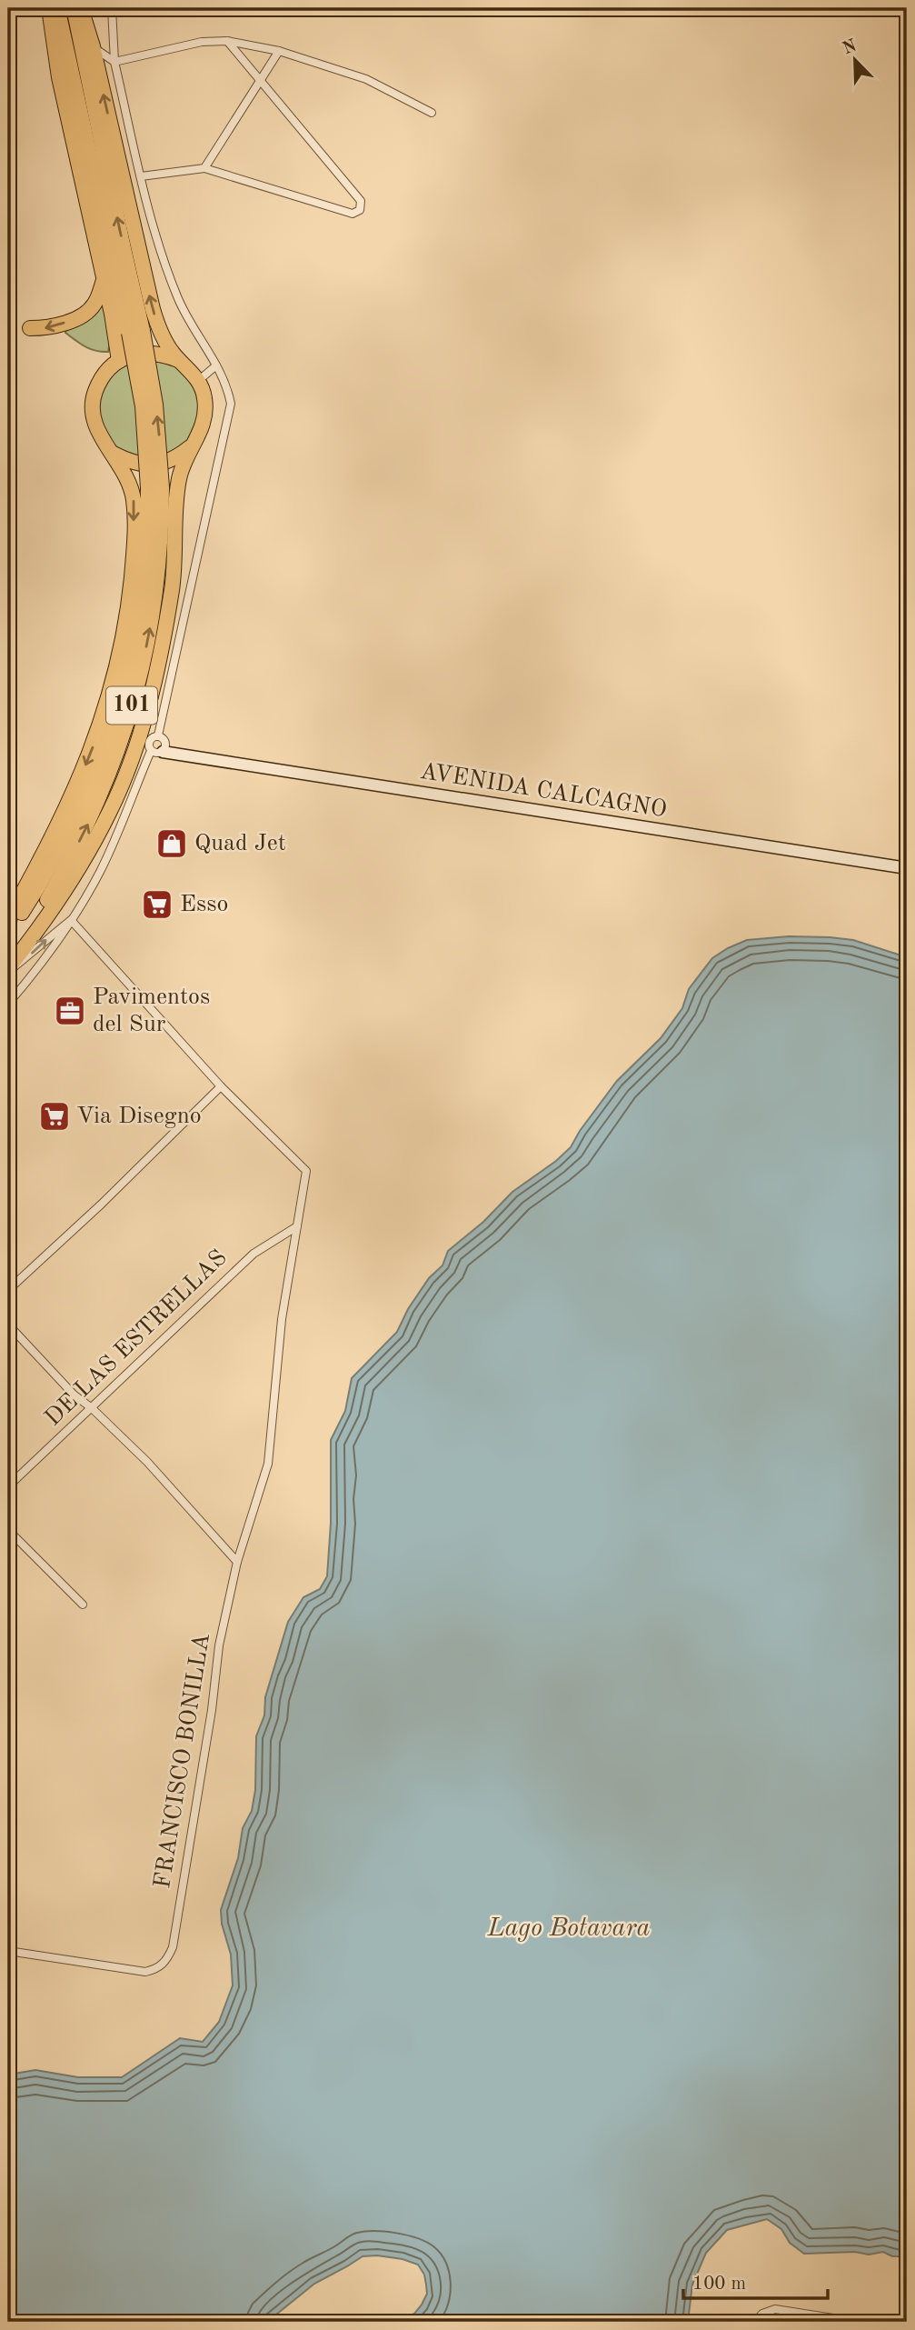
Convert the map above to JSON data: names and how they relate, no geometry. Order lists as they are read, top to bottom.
{
  "streets": {
    "highway": ["101"],
    "street": ["AVENIDA CALCAGNO", "DE LAS ESTRELLAS", "FRANCISCO BONILLA"]
  },
  "crossings": [
    ["DE LAS ESTRELLAS", "FRANCISCO BONILLA"]
  ],
  "water": ["Lago Botavara"],
  "places": {
    "shop": ["Quad Jet"],
    "supermarket": ["Esso", "Via Disegno"],
    "office": ["Pavimentos del Sur"]
  },
  "scale_bar": "100 m",
  "north": "top left"
}
